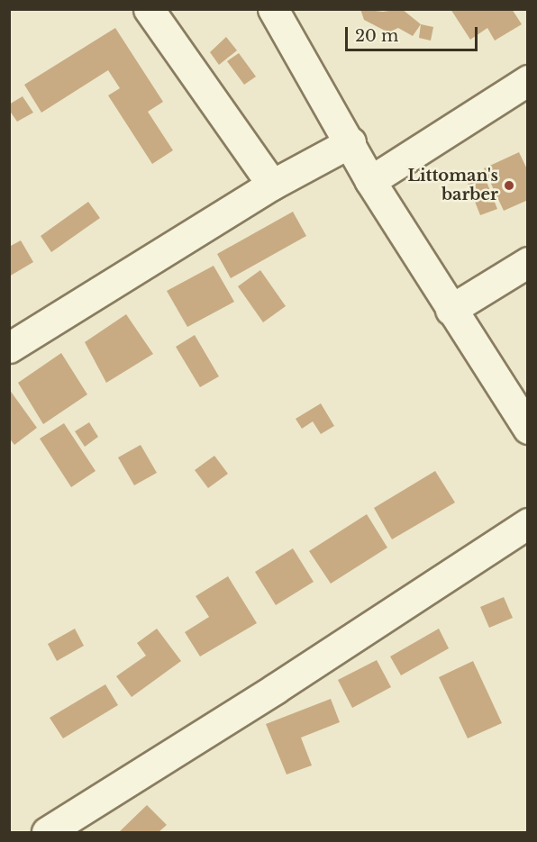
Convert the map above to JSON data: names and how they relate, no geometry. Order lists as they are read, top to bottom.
{
  "places": ["Littoman's barber"],
  "scale_bar": "20 m"
}
